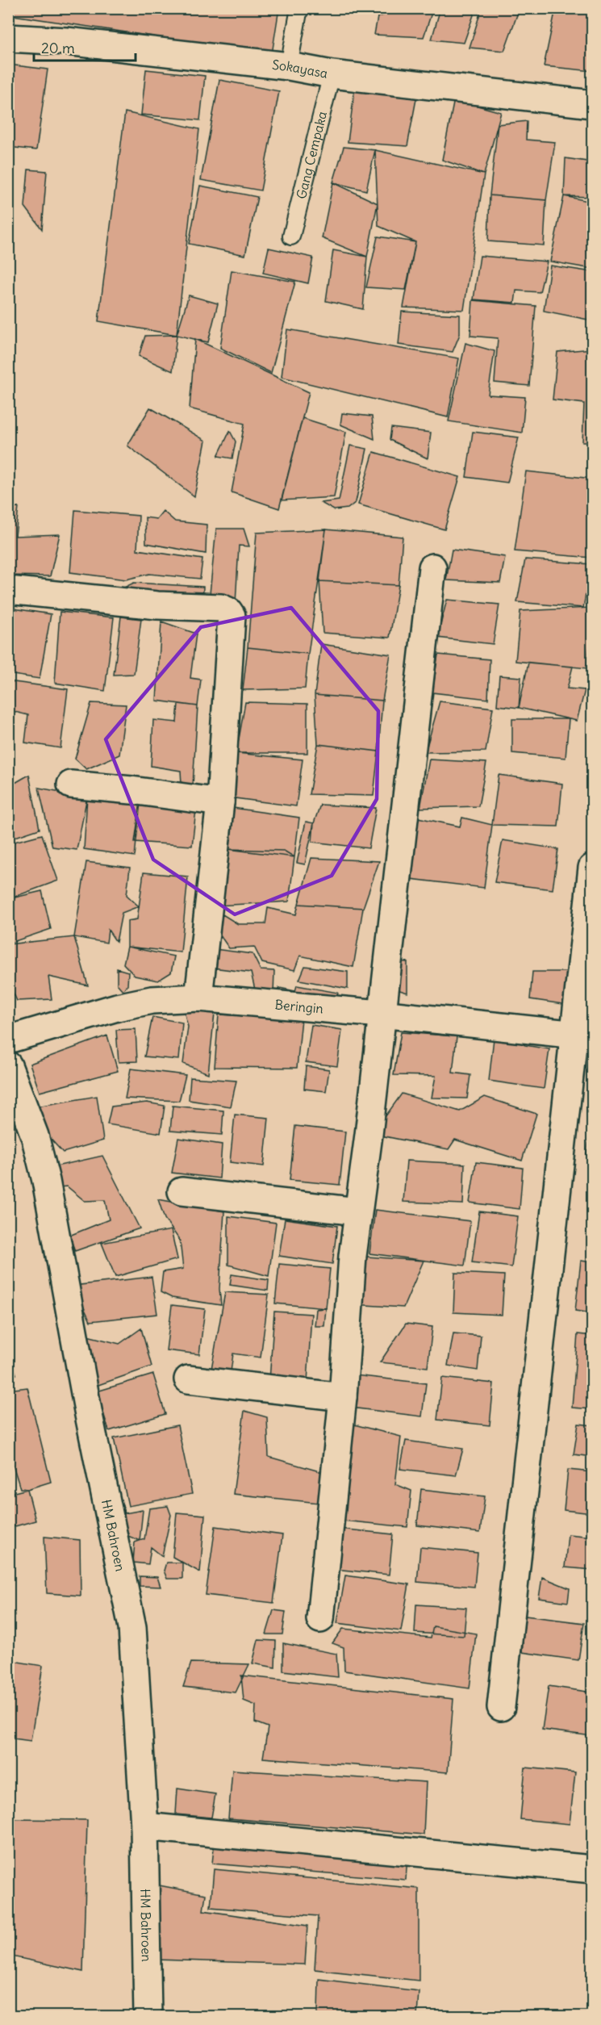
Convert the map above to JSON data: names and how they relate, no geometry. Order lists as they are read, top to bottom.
{
  "streets": {
    "street": ["Sokayasa", "Beringin", "HM Bahroen"],
    "lane": ["Gang Cempaka"]
  },
  "crossings": [
    ["Sokayasa", "Gang Cempaka"]
  ],
  "scale_bar": "20 m"
}
